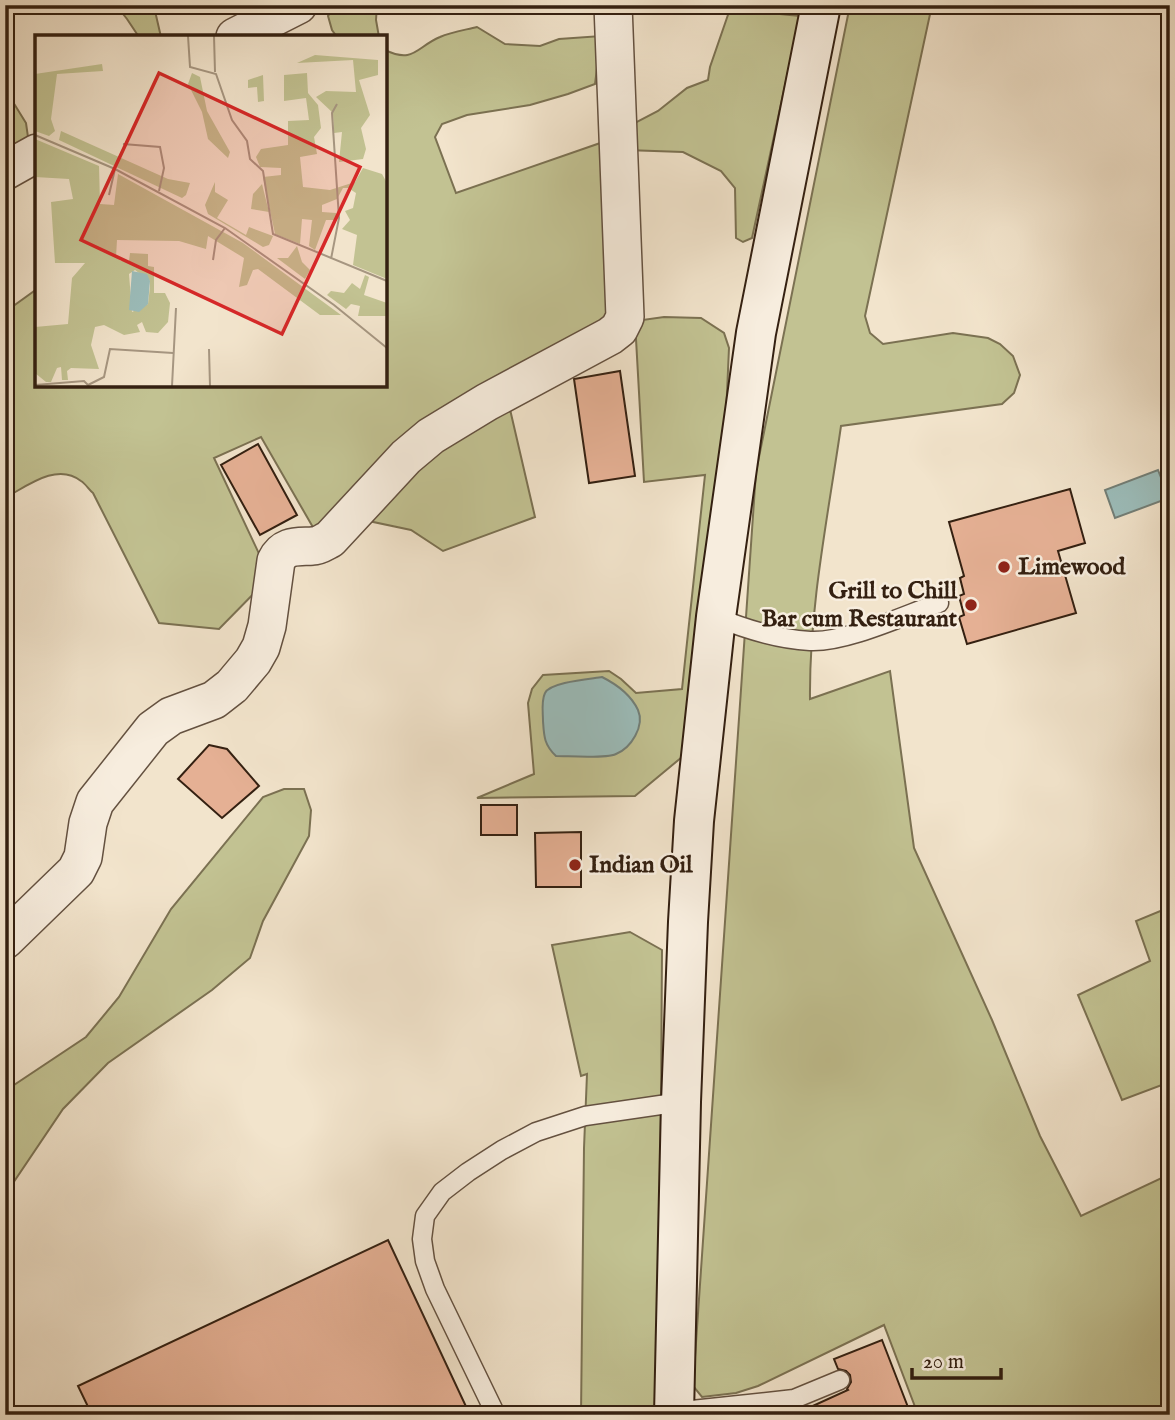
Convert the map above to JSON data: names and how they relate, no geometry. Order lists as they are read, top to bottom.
{
  "places": ["Limewood", "Grill to Chill Bar cum Restaurant", "Indian Oil"],
  "scale_bar": "20 m"
}
